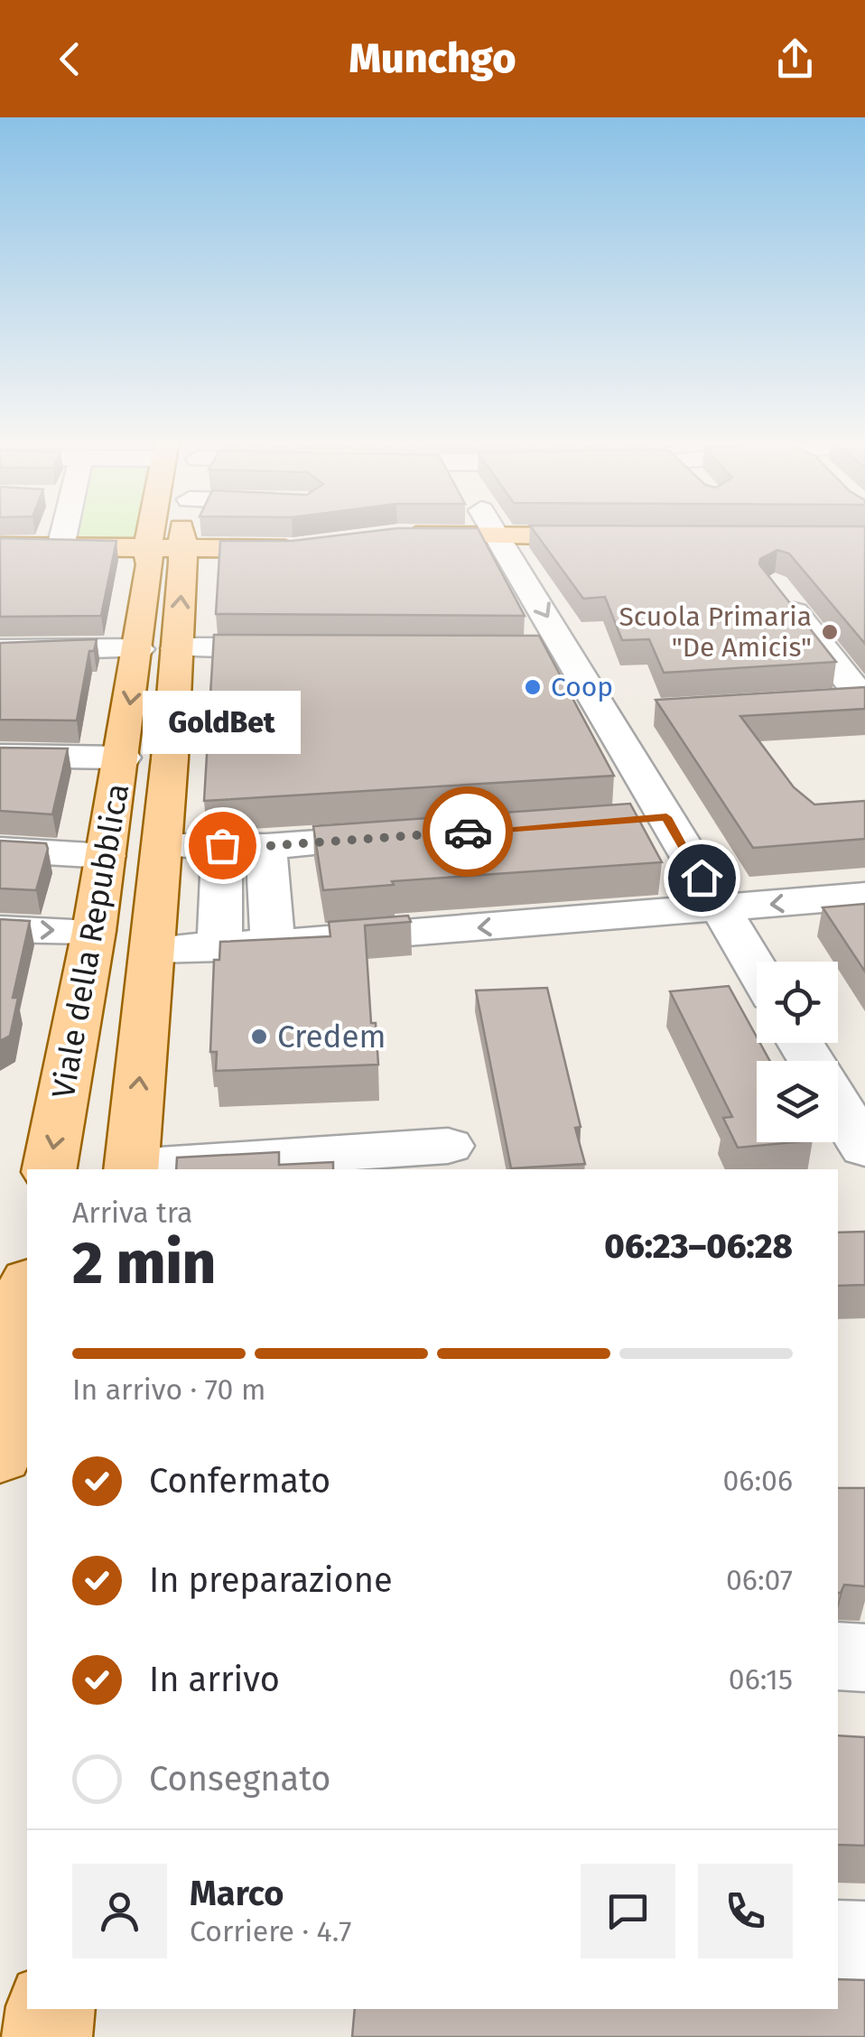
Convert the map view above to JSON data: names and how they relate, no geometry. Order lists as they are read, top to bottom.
{
  "streets": {
    "main road": ["Viale della Repubblica"]
  },
  "places": [
    "Scuola Primaria \"De Amicis\"",
    "Coop",
    "GoldBet",
    "Credem"
  ],
  "page": {
    "header": "Munchgo",
    "bubble": "GoldBet",
    "heading": ["2 min", "Arriva tra", "06:23–06:28"],
    "panel": ["Marco", "Corriere · 4.7"],
    "bar": "In arrivo · 70 m",
    "list": [
      ["Confermato", "06:06"],
      ["In preparazione", "06:07"],
      ["In arrivo", "06:15"],
      "Consegnato"
    ]
  }
}
